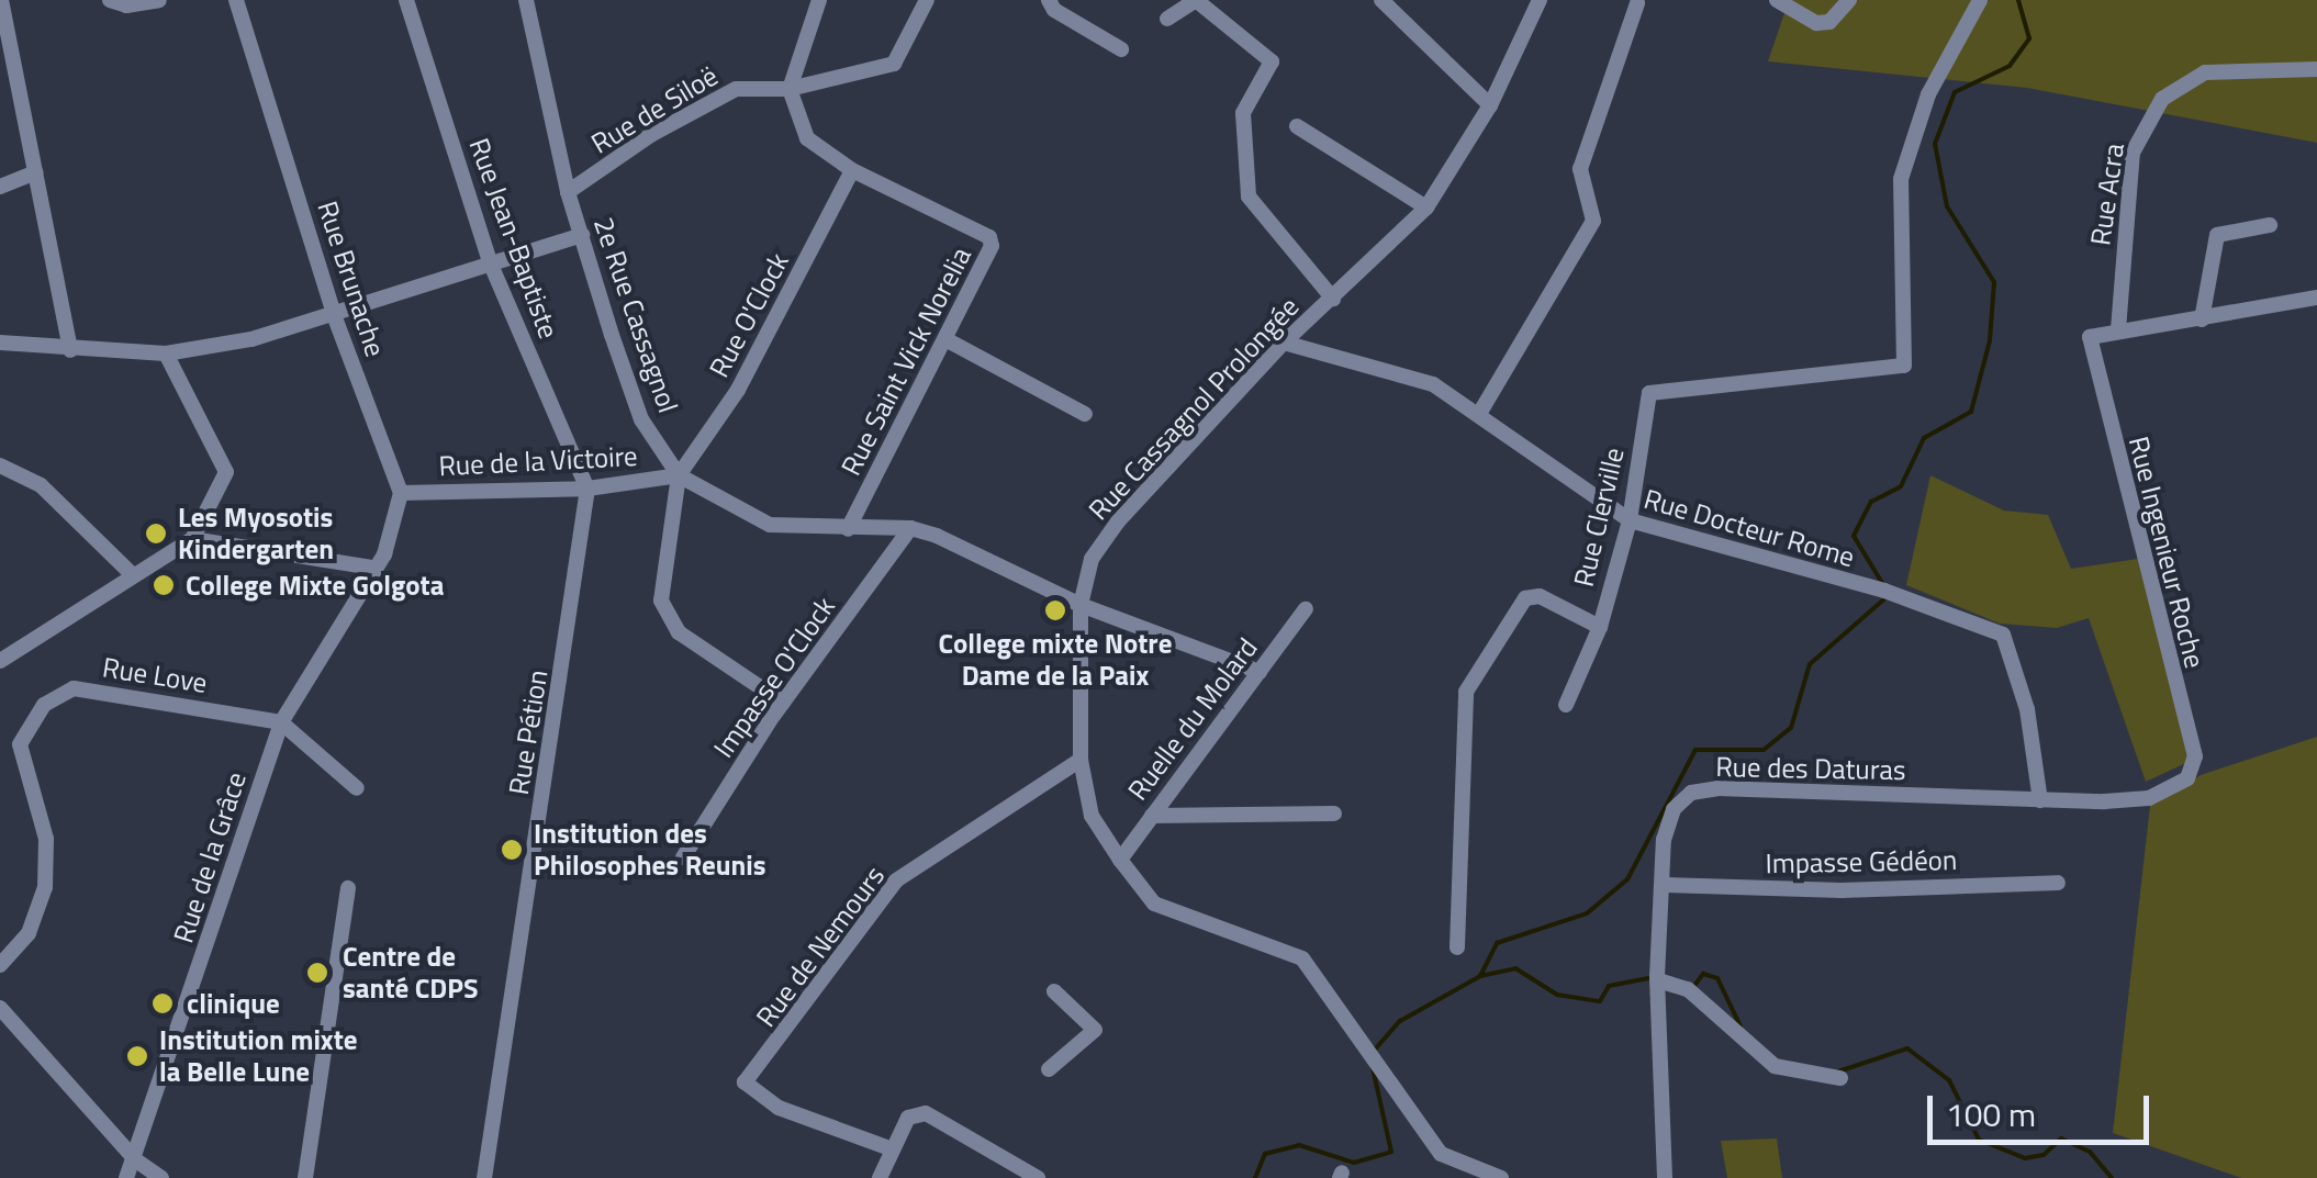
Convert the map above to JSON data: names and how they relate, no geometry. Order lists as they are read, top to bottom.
{
  "streets": {
    "street": [
      "Rue de Siloë",
      "Rue Acra",
      "Rue Jean-Baptiste",
      "Rue Brunache",
      "2e Rue Cassagnol",
      "Rue O'Clock",
      "Rue Saint Vick Norelia",
      "Rue Cassagnol Prolongée",
      "Rue de la Victoire",
      "Rue Clerville",
      "Rue Docteur Rome",
      "Rue Ingenieur Roche",
      "Rue Love",
      "Impasse O'Clock",
      "Ruelle du Molard",
      "Rue Pétion",
      "Rue des Daturas",
      "Rue de la Grâce",
      "Impasse Gédéon",
      "Rue de Nemours"
    ]
  },
  "crossings": [
    ["Rue de Siloë", "2e Rue Cassagnol"],
    ["Rue de Siloë", "Rue Saint Vick Norelia"],
    ["Rue Acra", "Rue Ingenieur Roche"],
    ["Rue Jean-Baptiste", "Rue de la Victoire"],
    ["Rue Jean-Baptiste", "Rue Pétion"],
    ["Rue Brunache", "Rue de la Victoire"],
    ["2e Rue Cassagnol", "Rue O'Clock"],
    ["2e Rue Cassagnol", "Rue Saint Vick Norelia"],
    ["2e Rue Cassagnol", "Rue Cassagnol Prolongée"],
    ["2e Rue Cassagnol", "Rue de la Victoire"],
    ["2e Rue Cassagnol", "Impasse O'Clock"],
    ["2e Rue Cassagnol", "Ruelle du Molard"],
    ["Rue O'Clock", "Rue Saint Vick Norelia"],
    ["Rue O'Clock", "Rue de la Victoire"],
    ["Rue Cassagnol Prolongée", "Rue Docteur Rome"],
    ["Rue Cassagnol Prolongée", "Ruelle du Molard"],
    ["Rue Cassagnol Prolongée", "Rue de Nemours"],
    ["Rue de la Victoire", "Rue Pétion"],
    ["Rue Clerville", "Rue Docteur Rome"],
    ["Rue Docteur Rome", "Rue des Daturas"],
    ["Rue Ingenieur Roche", "Rue des Daturas"],
    ["Rue Love", "Rue de la Grâce"],
    ["Rue des Daturas", "Impasse Gédéon"]
  ],
  "places": [
    "Les Myosotis Kindergarten",
    "College Mixte Golgota",
    "College mixte Notre Dame de la Paix",
    "Institution des Philosophes Reunis",
    "Centre de santé CDPS",
    "clinique",
    "Institution mixte la Belle Lune"
  ],
  "scale_bar": "100 m"
}
